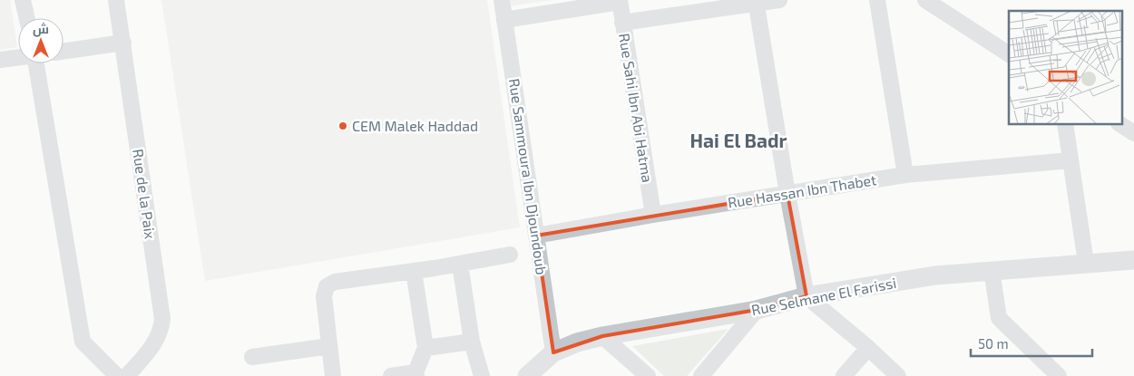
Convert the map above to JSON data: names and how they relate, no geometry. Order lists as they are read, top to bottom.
{
  "streets": {
    "street": [
      "Rue Sahi Ibn Abi Hatma",
      "Rue Sammoura Ibn Djoundoub",
      "Rue Hassan Ibn Thabet",
      "Rue de la Paix",
      "Rue Selmane El Farissi"
    ]
  },
  "crossings": [
    ["Rue Sahi Ibn Abi Hatma", "Rue Hassan Ibn Thabet"],
    ["Rue Sammoura Ibn Djoundoub", "Rue Hassan Ibn Thabet"],
    ["Rue Sammoura Ibn Djoundoub", "Rue Selmane El Farissi"]
  ],
  "districts": ["Hai El Badr"],
  "places": ["CEM Malek Haddad"],
  "scale_bar": "50 m",
  "north": "top"
}
